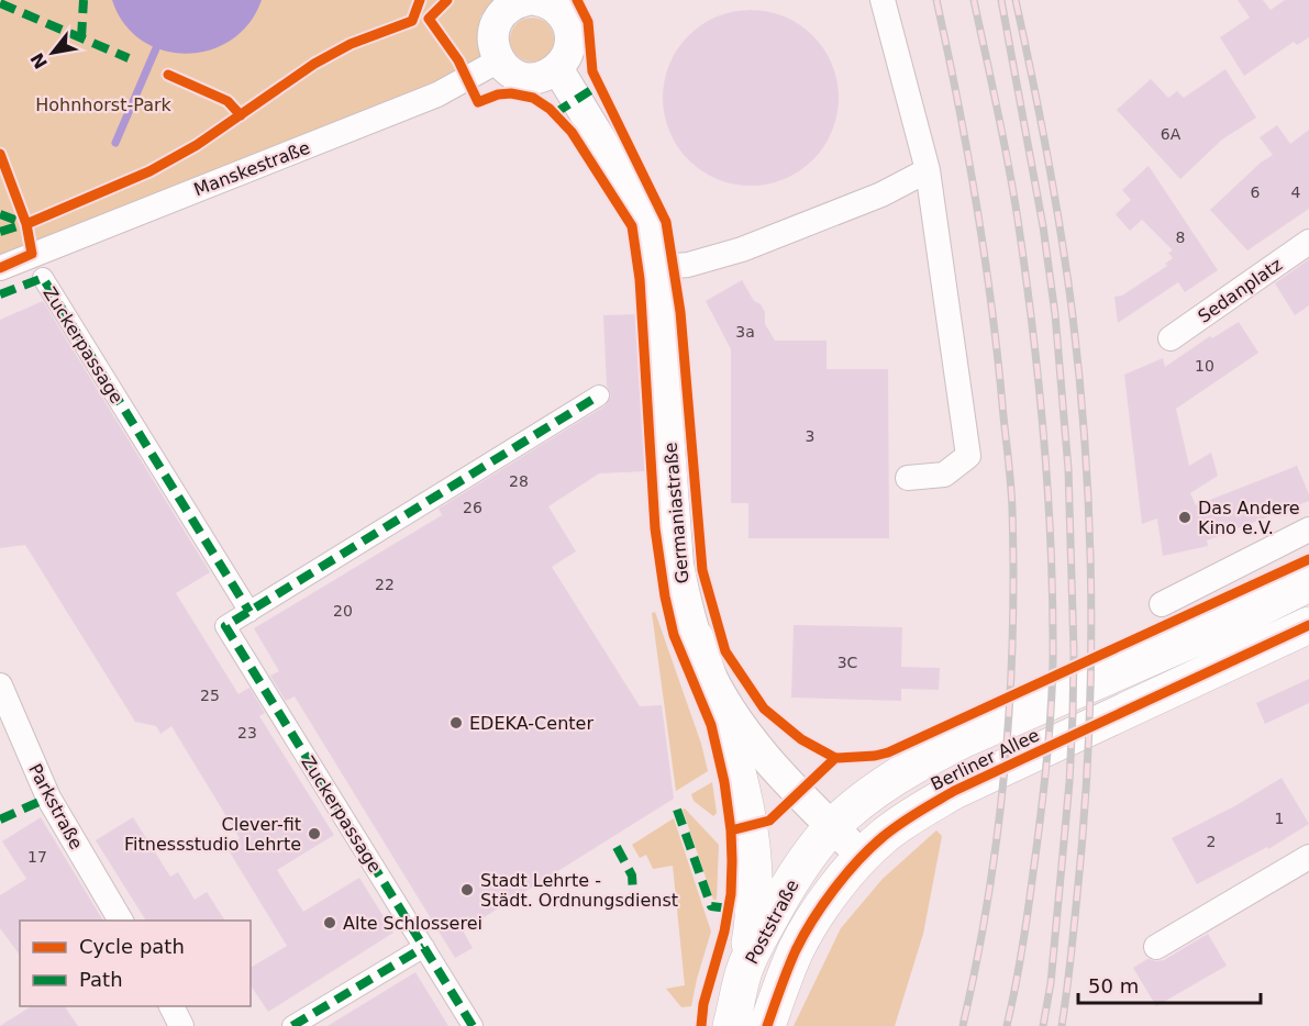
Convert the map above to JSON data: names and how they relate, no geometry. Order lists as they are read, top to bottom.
{
  "streets": {
    "main road": ["Berliner Allee", "Poststraße"],
    "street": [
      "Manskestraße",
      "Sedanplatz",
      "Zuckerpassage",
      "Germaniastraße",
      "Parkstraße"
    ]
  },
  "crossings": [
    ["Germaniastraße", "Berliner Allee"],
    ["Germaniastraße", "Poststraße"],
    ["Berliner Allee", "Poststraße"]
  ],
  "parks": ["Hohnhorst-Park"],
  "places": [
    "Das Andere Kino e.V.",
    "EDEKA-Center",
    "Clever-fit Fitnessstudio Lehrte",
    "Stadt Lehrte - Städt. Ordnungsdienst",
    "Alte Schlosserei"
  ],
  "house_numbers": [
    "6A",
    "6",
    "4",
    "8",
    "3a",
    "10",
    "3",
    "28",
    "26",
    "22",
    "20",
    "3C",
    "25",
    "23",
    "1",
    "2",
    "17"
  ],
  "legend": ["Cycle path", "Path"],
  "scale_bar": "50 m",
  "north": "bottom left"
}
